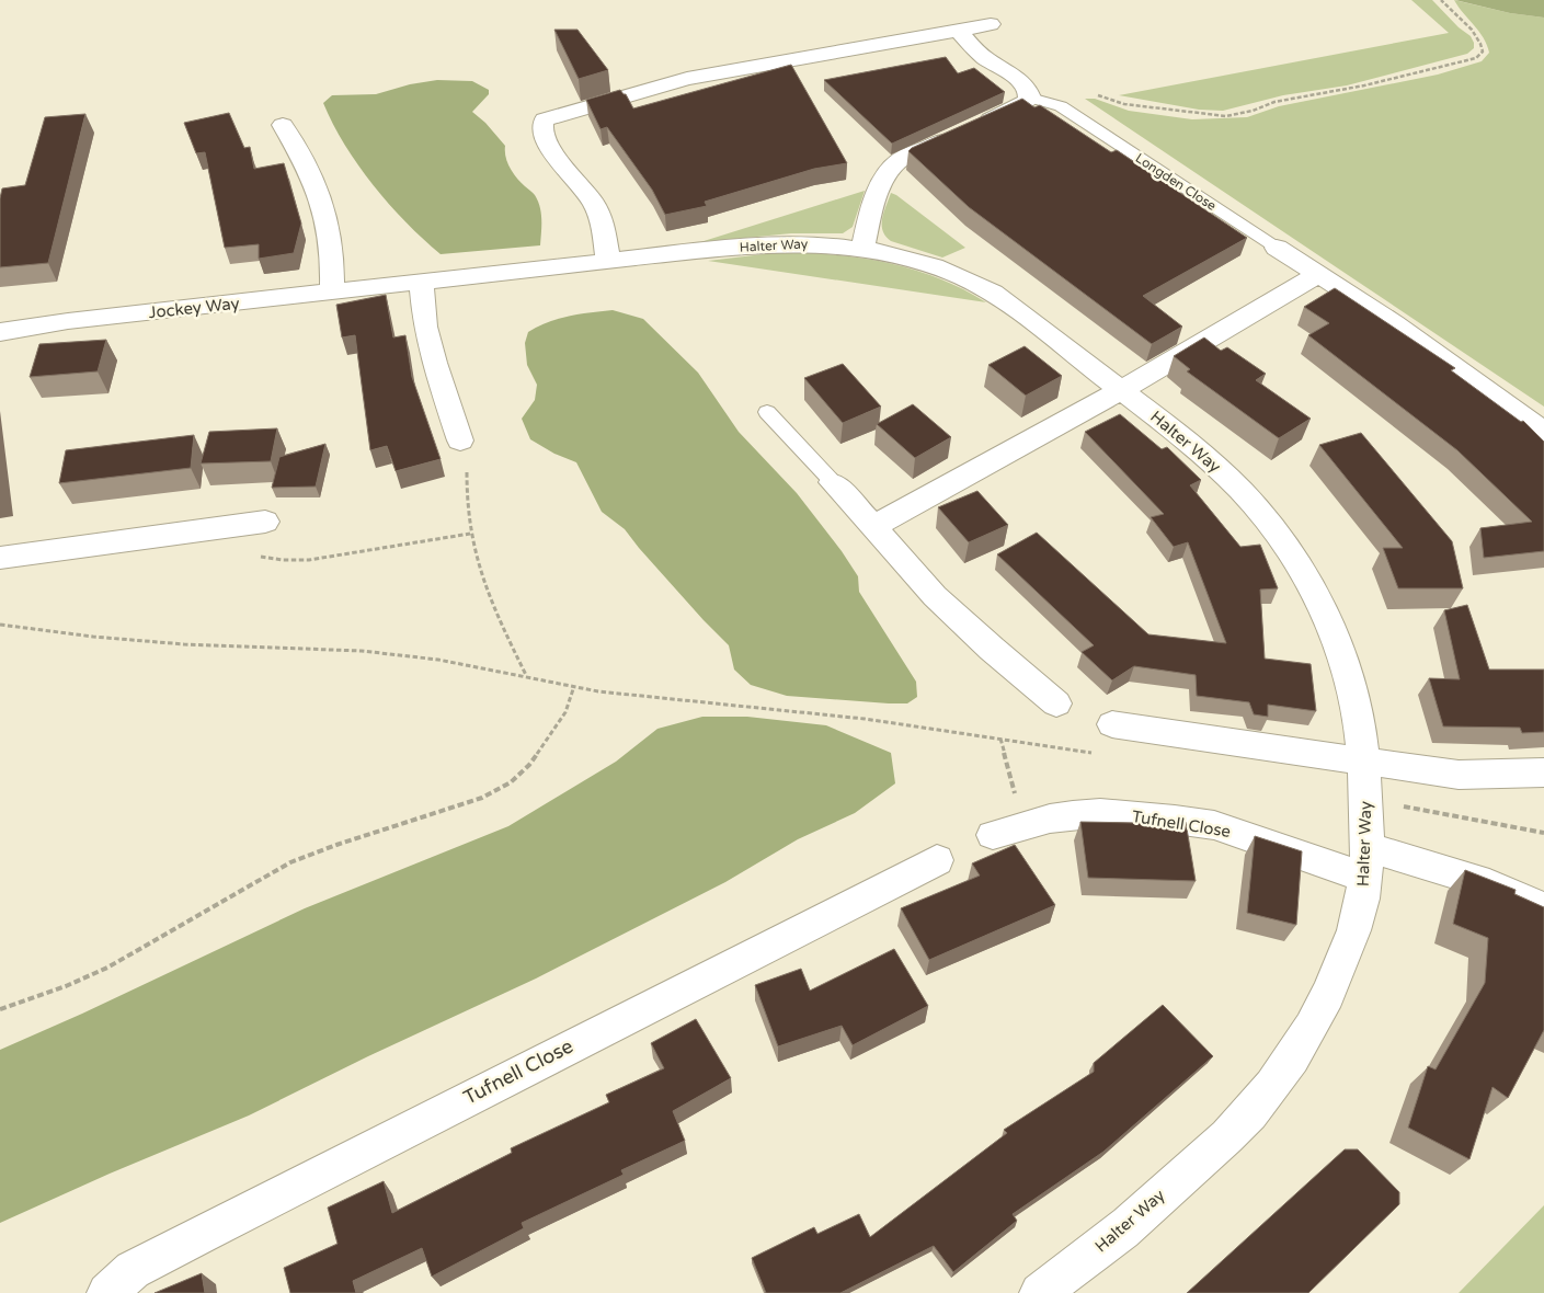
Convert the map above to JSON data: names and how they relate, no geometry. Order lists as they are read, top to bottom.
{
  "streets": {
    "street": [
      "Longden Close",
      "Halter Way",
      "Jockey Way",
      "Tufnell Close"
    ]
  },
  "crossings": [
    ["Halter Way", "Jockey Way"],
    ["Halter Way", "Tufnell Close"]
  ]
}
